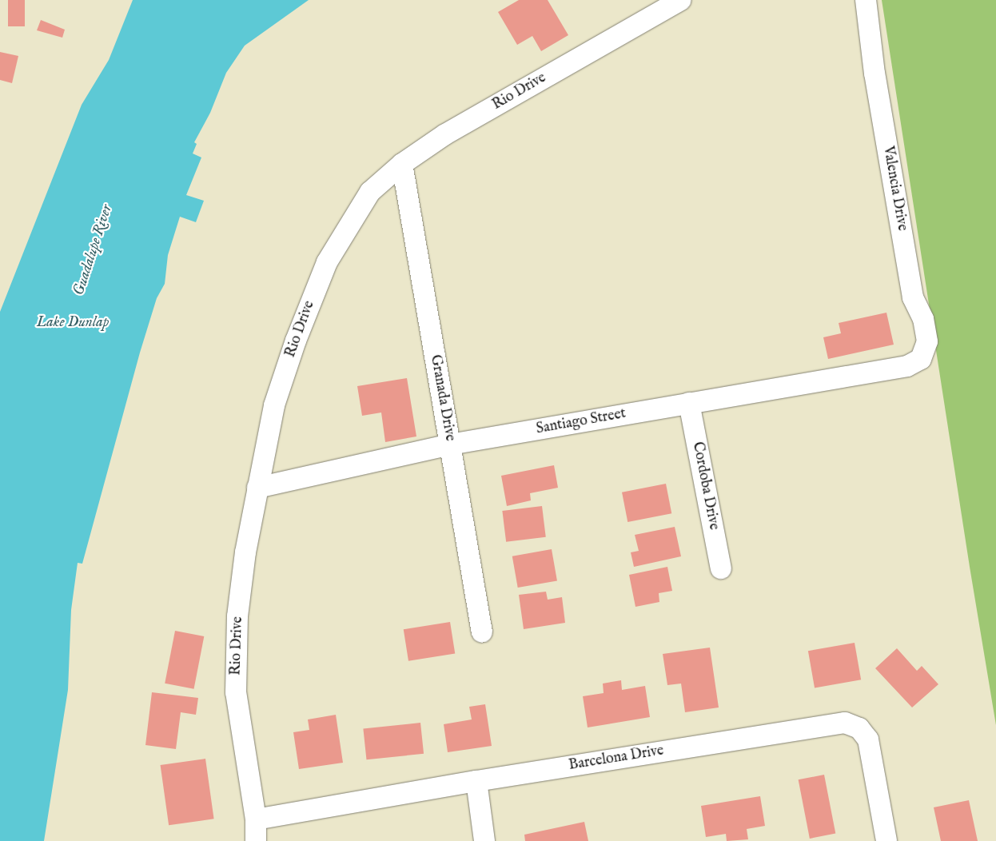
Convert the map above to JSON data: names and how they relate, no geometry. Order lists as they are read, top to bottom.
{
  "streets": {
    "street": [
      "Rio Drive",
      "Valencia Drive",
      "Granada Drive",
      "Santiago Street",
      "Cordoba Drive",
      "Barcelona Drive"
    ]
  },
  "crossings": [
    ["Rio Drive", "Granada Drive"],
    ["Rio Drive", "Santiago Street"],
    ["Rio Drive", "Barcelona Drive"],
    ["Valencia Drive", "Santiago Street"],
    ["Granada Drive", "Santiago Street"],
    ["Santiago Street", "Cordoba Drive"]
  ],
  "water": ["Guadalupe River", "Lake Dunlap"]
}
